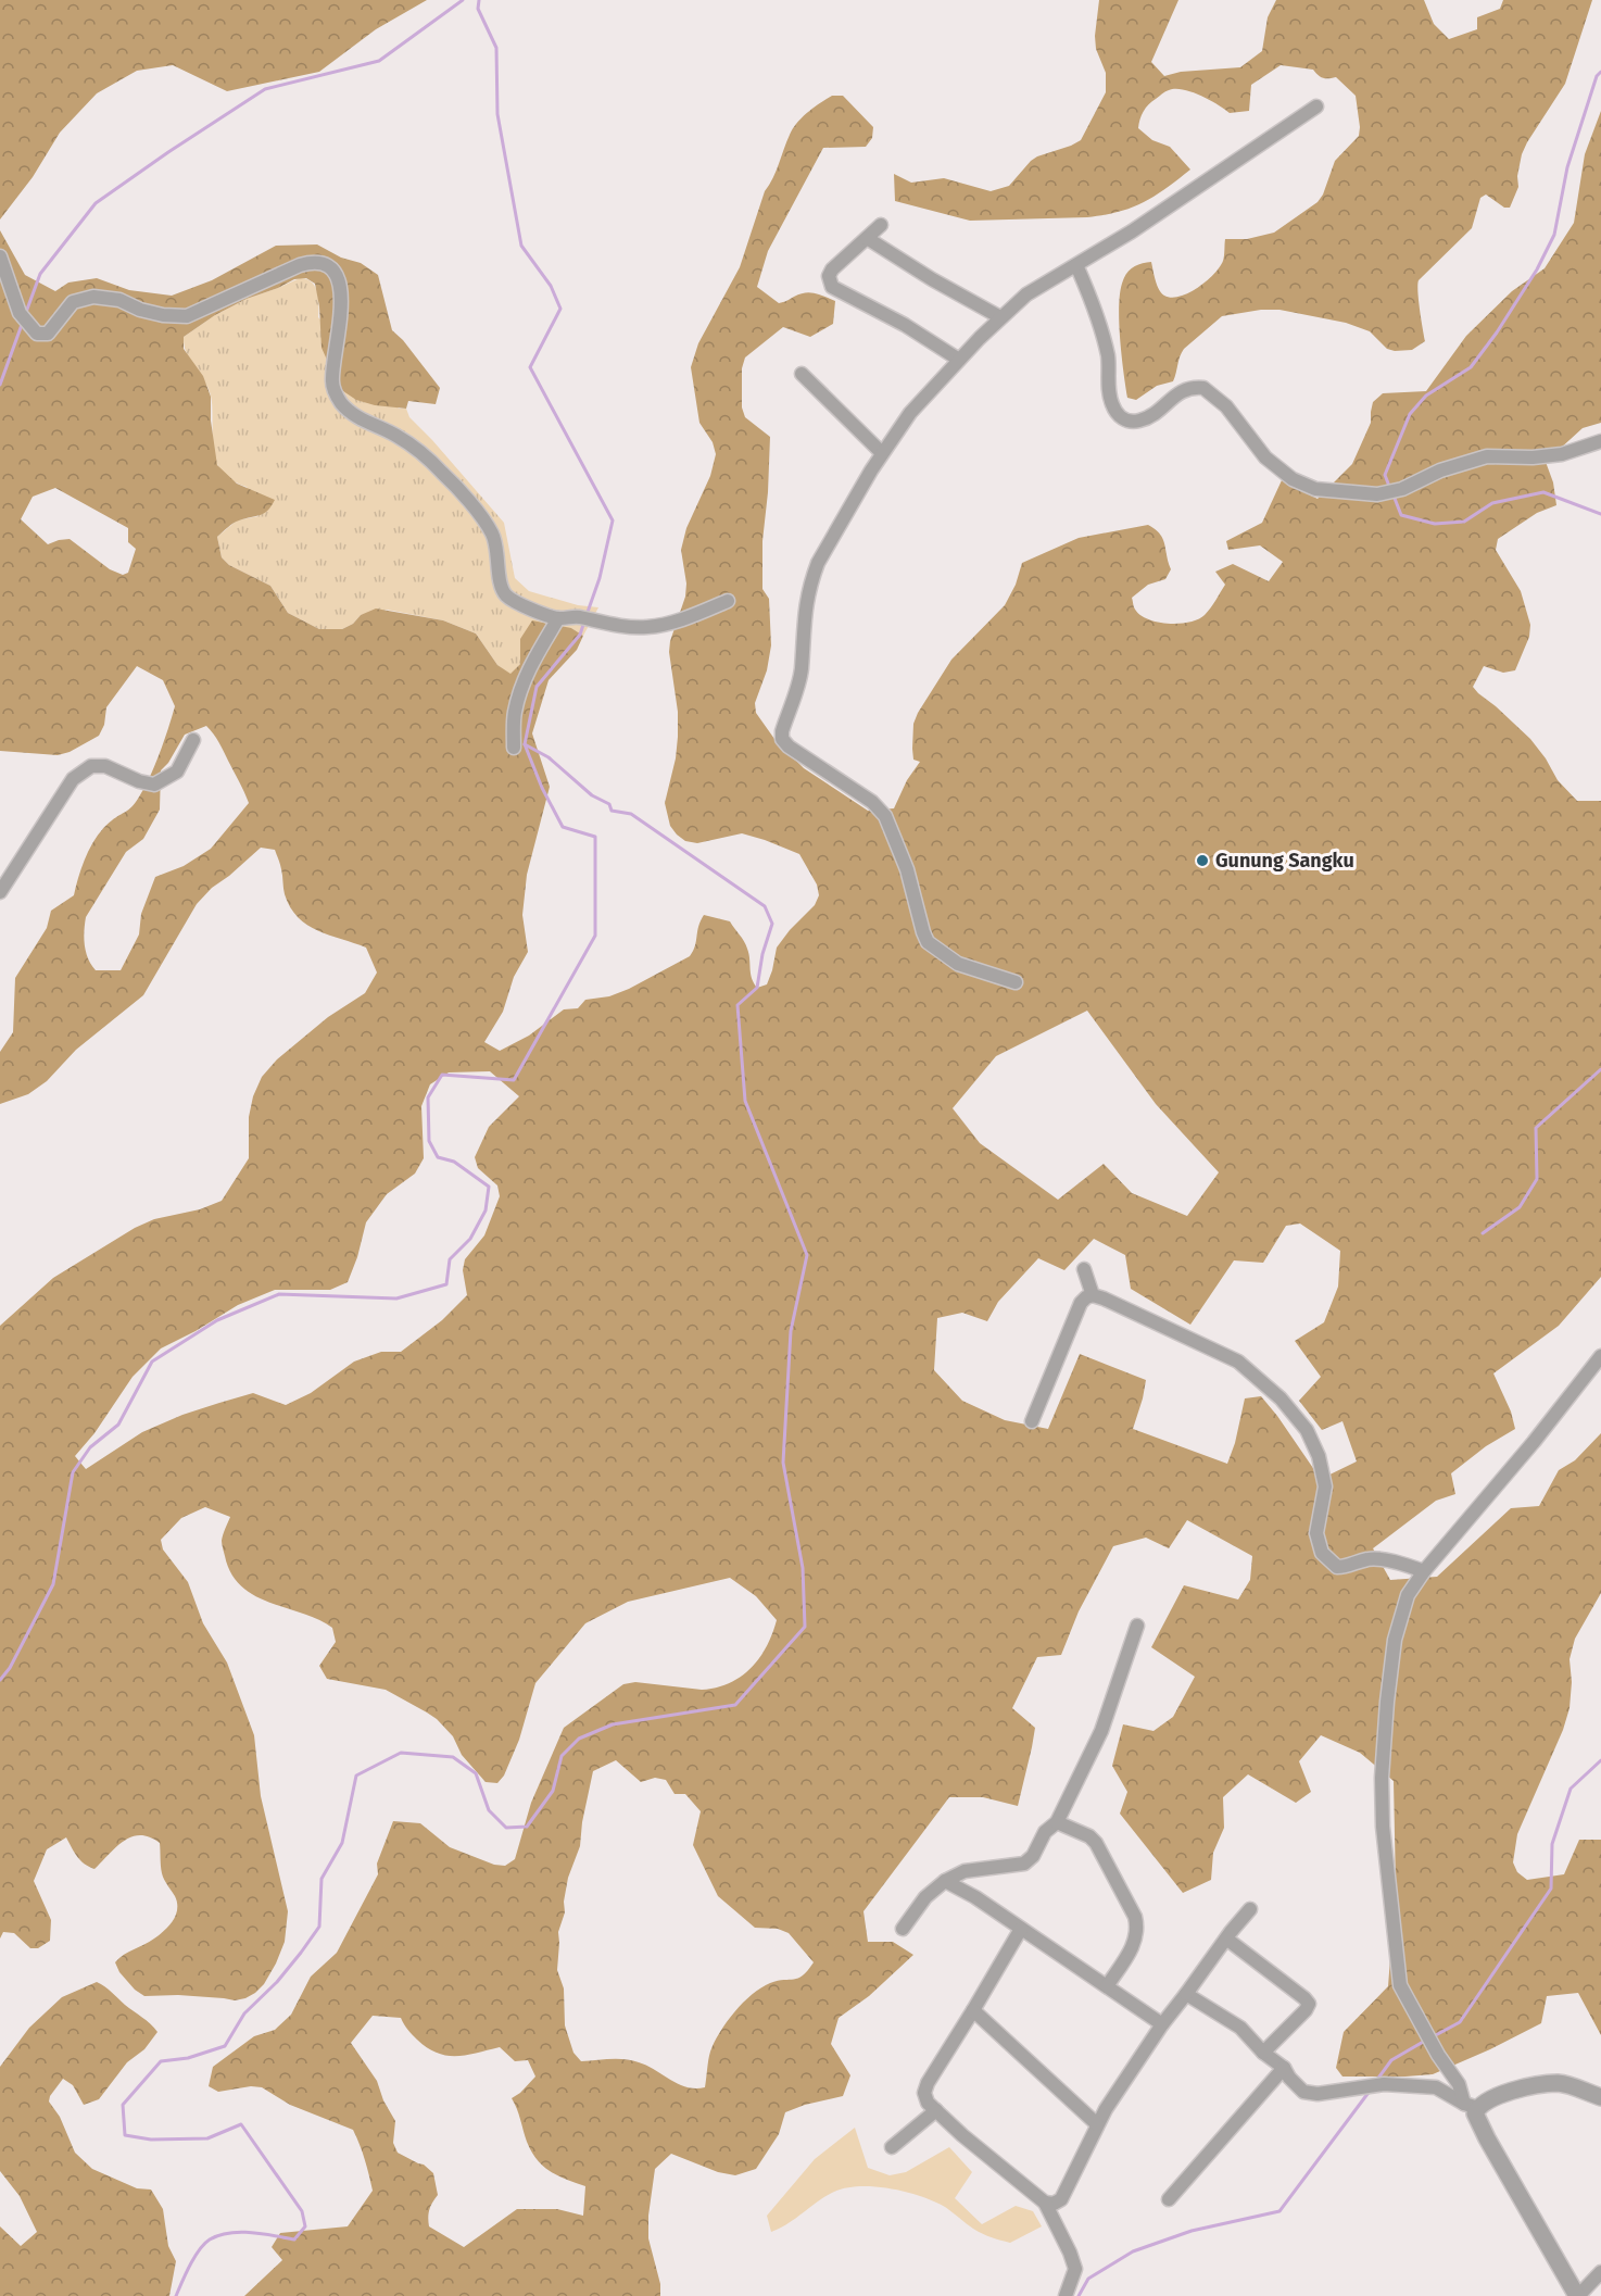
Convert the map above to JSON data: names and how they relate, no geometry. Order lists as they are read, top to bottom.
{
  "places": ["Gunung Sangku"]
}
